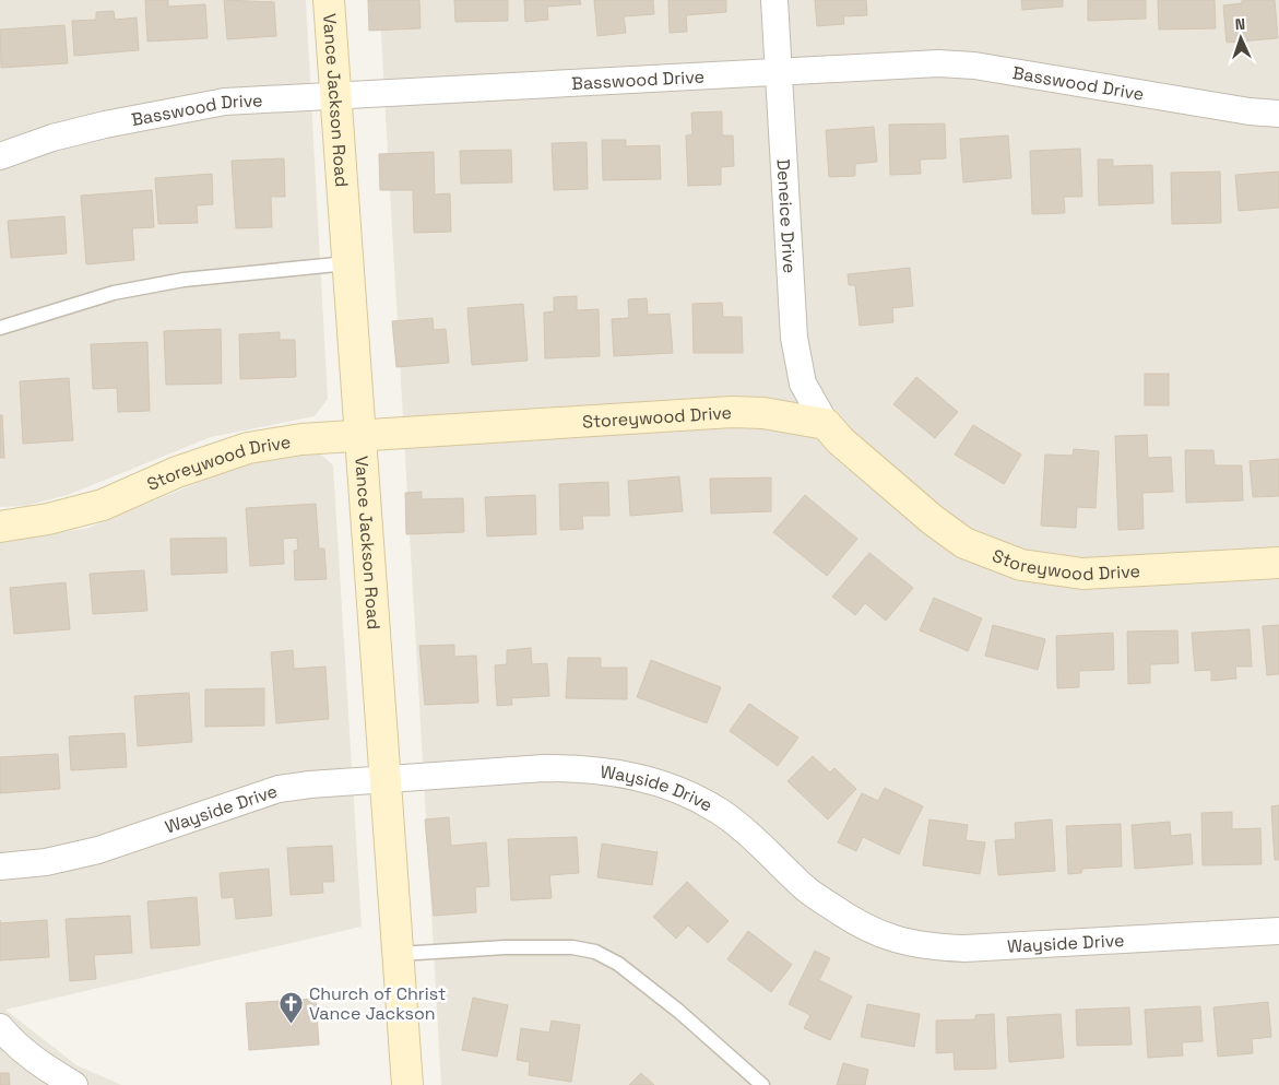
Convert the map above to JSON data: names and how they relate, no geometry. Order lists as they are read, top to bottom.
{
  "streets": {
    "street": [
      "Basswood Drive",
      "Vance Jackson Road",
      "Deneice Drive",
      "Storeywood Drive",
      "Wayside Drive"
    ]
  },
  "crossings": [
    ["Basswood Drive", "Vance Jackson Road"],
    ["Basswood Drive", "Deneice Drive"],
    ["Vance Jackson Road", "Storeywood Drive"],
    ["Vance Jackson Road", "Wayside Drive"],
    ["Deneice Drive", "Storeywood Drive"]
  ],
  "places": {
    "church": ["Church of Christ Vance Jackson"]
  },
  "north": "top"
}
